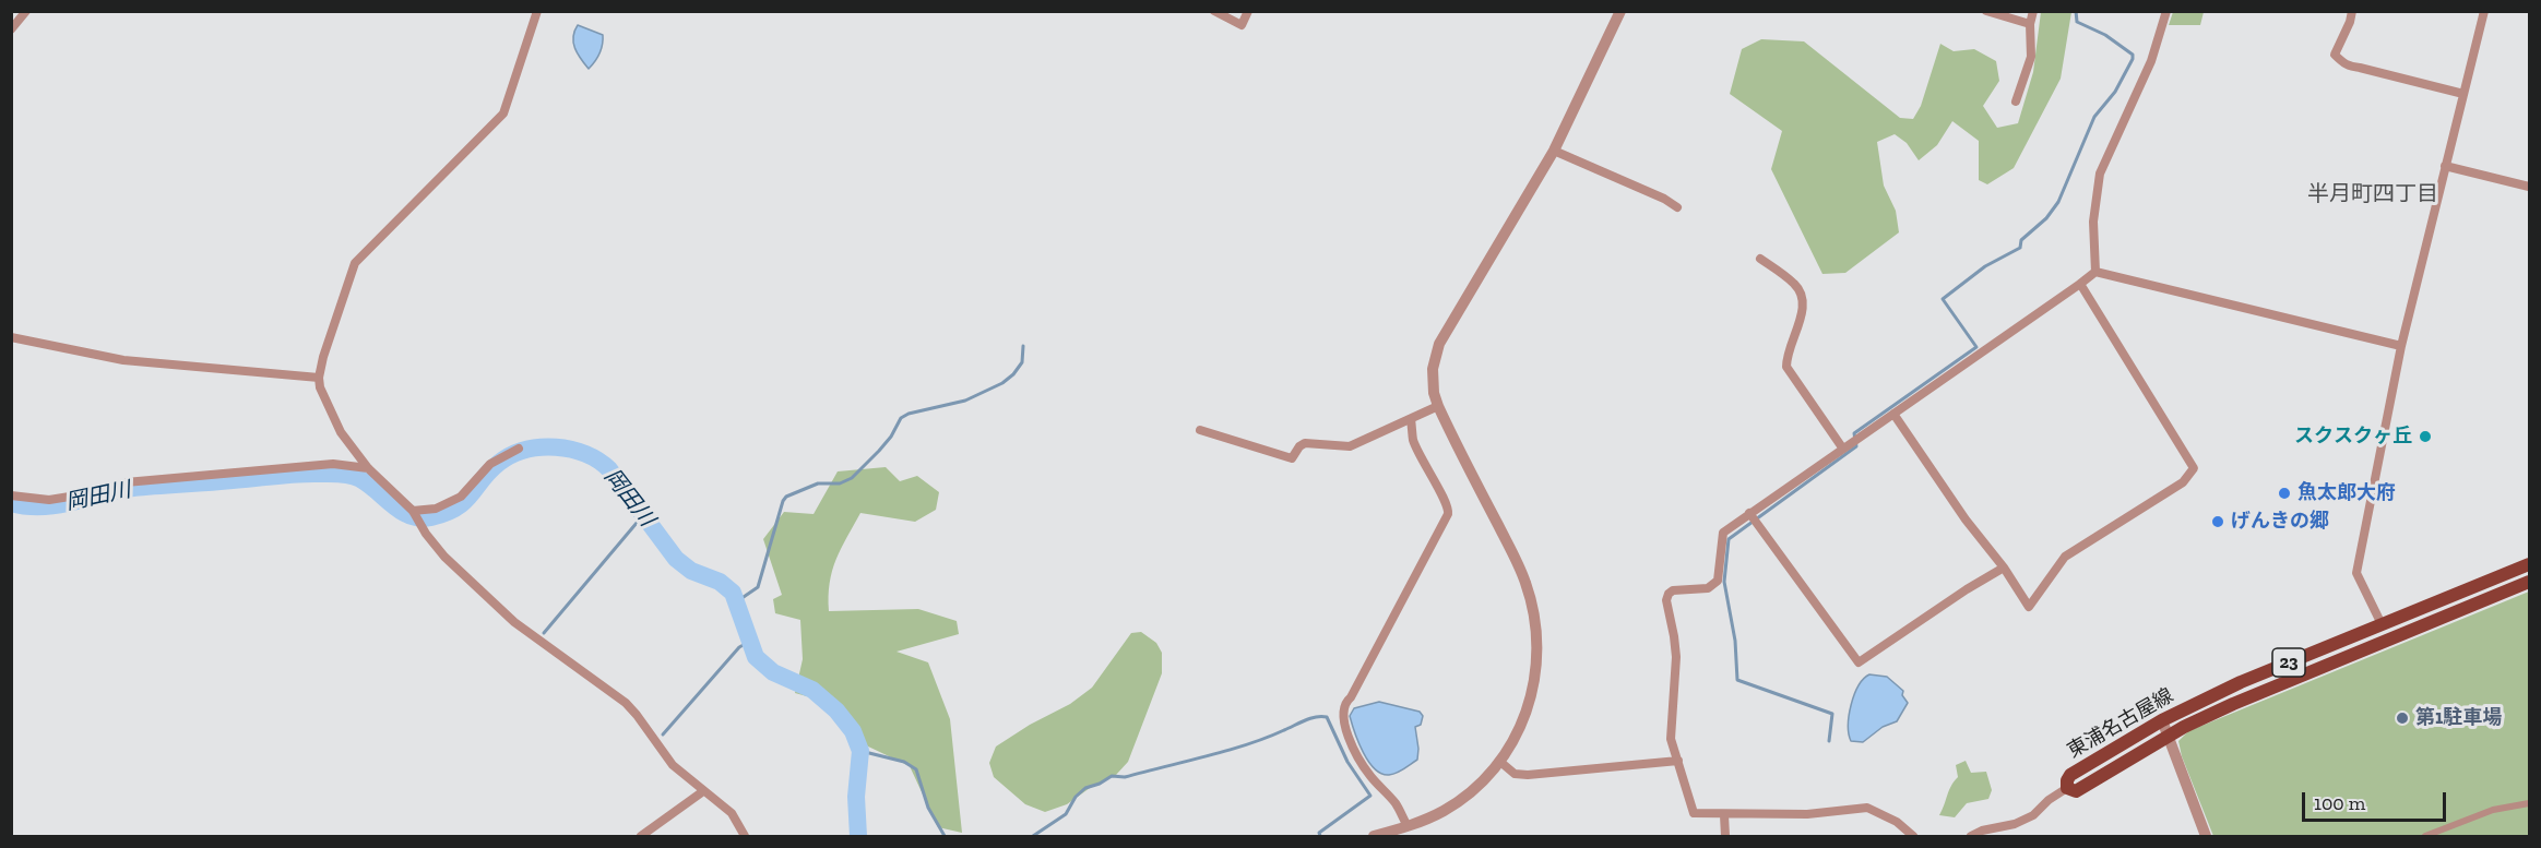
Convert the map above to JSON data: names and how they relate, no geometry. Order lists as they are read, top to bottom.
{
  "streets": {
    "main road": ["23", "東浦名古屋線"]
  },
  "districts": ["半月町四丁目"],
  "water": ["岡田川"],
  "places": [
    "スクスクヶ丘",
    "魚太郎大府",
    "げんきの郷",
    "第1駐車場"
  ],
  "scale_bar": "100 m"
}
